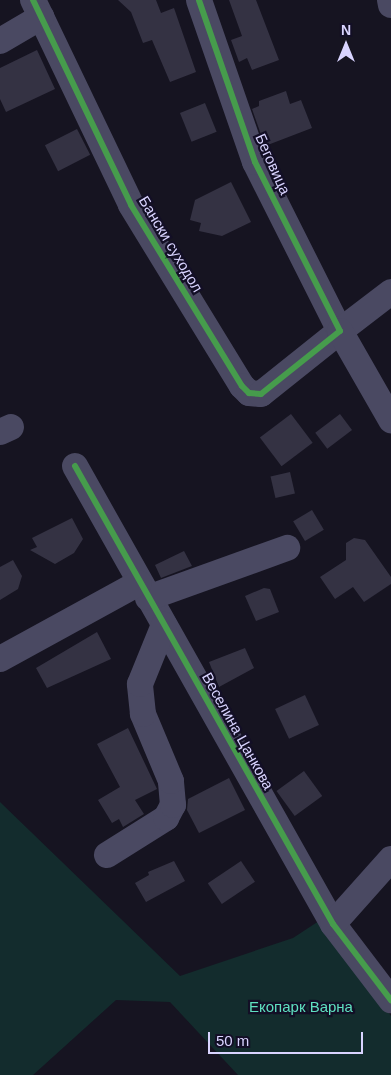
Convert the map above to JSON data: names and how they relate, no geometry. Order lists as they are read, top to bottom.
{
  "streets": {
    "street": ["Беговица", "Бански суходол", "Веселина Цанкова"]
  },
  "crossings": [
    ["Беговица", "Бански суходол"]
  ],
  "parks": ["Екопарк Варна"],
  "scale_bar": "50 m",
  "north": "top"
}
